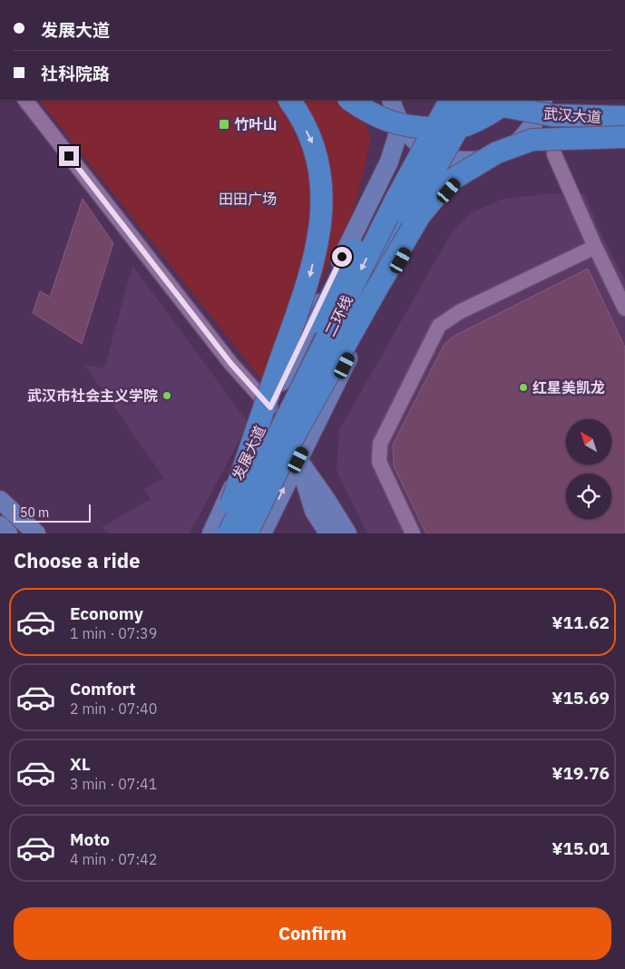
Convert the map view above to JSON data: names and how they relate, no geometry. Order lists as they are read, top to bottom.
{
  "streets": {
    "highway": ["武汉大道", "二环线"],
    "main road": ["发展大道"]
  },
  "parks": ["田田广场"],
  "places": {
    "transit": ["竹叶山"],
    "other": ["红星美凯龙", "武汉市社会主义学院"]
  },
  "scale_bar": "50 m",
  "north": "top left",
  "page": {
    "banner": ["发展大道", "社科院路"],
    "scale": "50 m",
    "heading": "Choose a ride",
    "list": [
      {
        "name": "Economy",
        "note": "1 min · 07:39",
        "value": "¥11.62"
      },
      {
        "name": "Comfort",
        "note": "2 min · 07:40",
        "value": "¥15.69"
      },
      {
        "name": "XL",
        "note": "3 min · 07:41",
        "value": "¥19.76"
      },
      {
        "name": "Moto",
        "note": "4 min · 07:42",
        "value": "¥15.01"
      }
    ],
    "buttons": "Confirm"
  }
}
